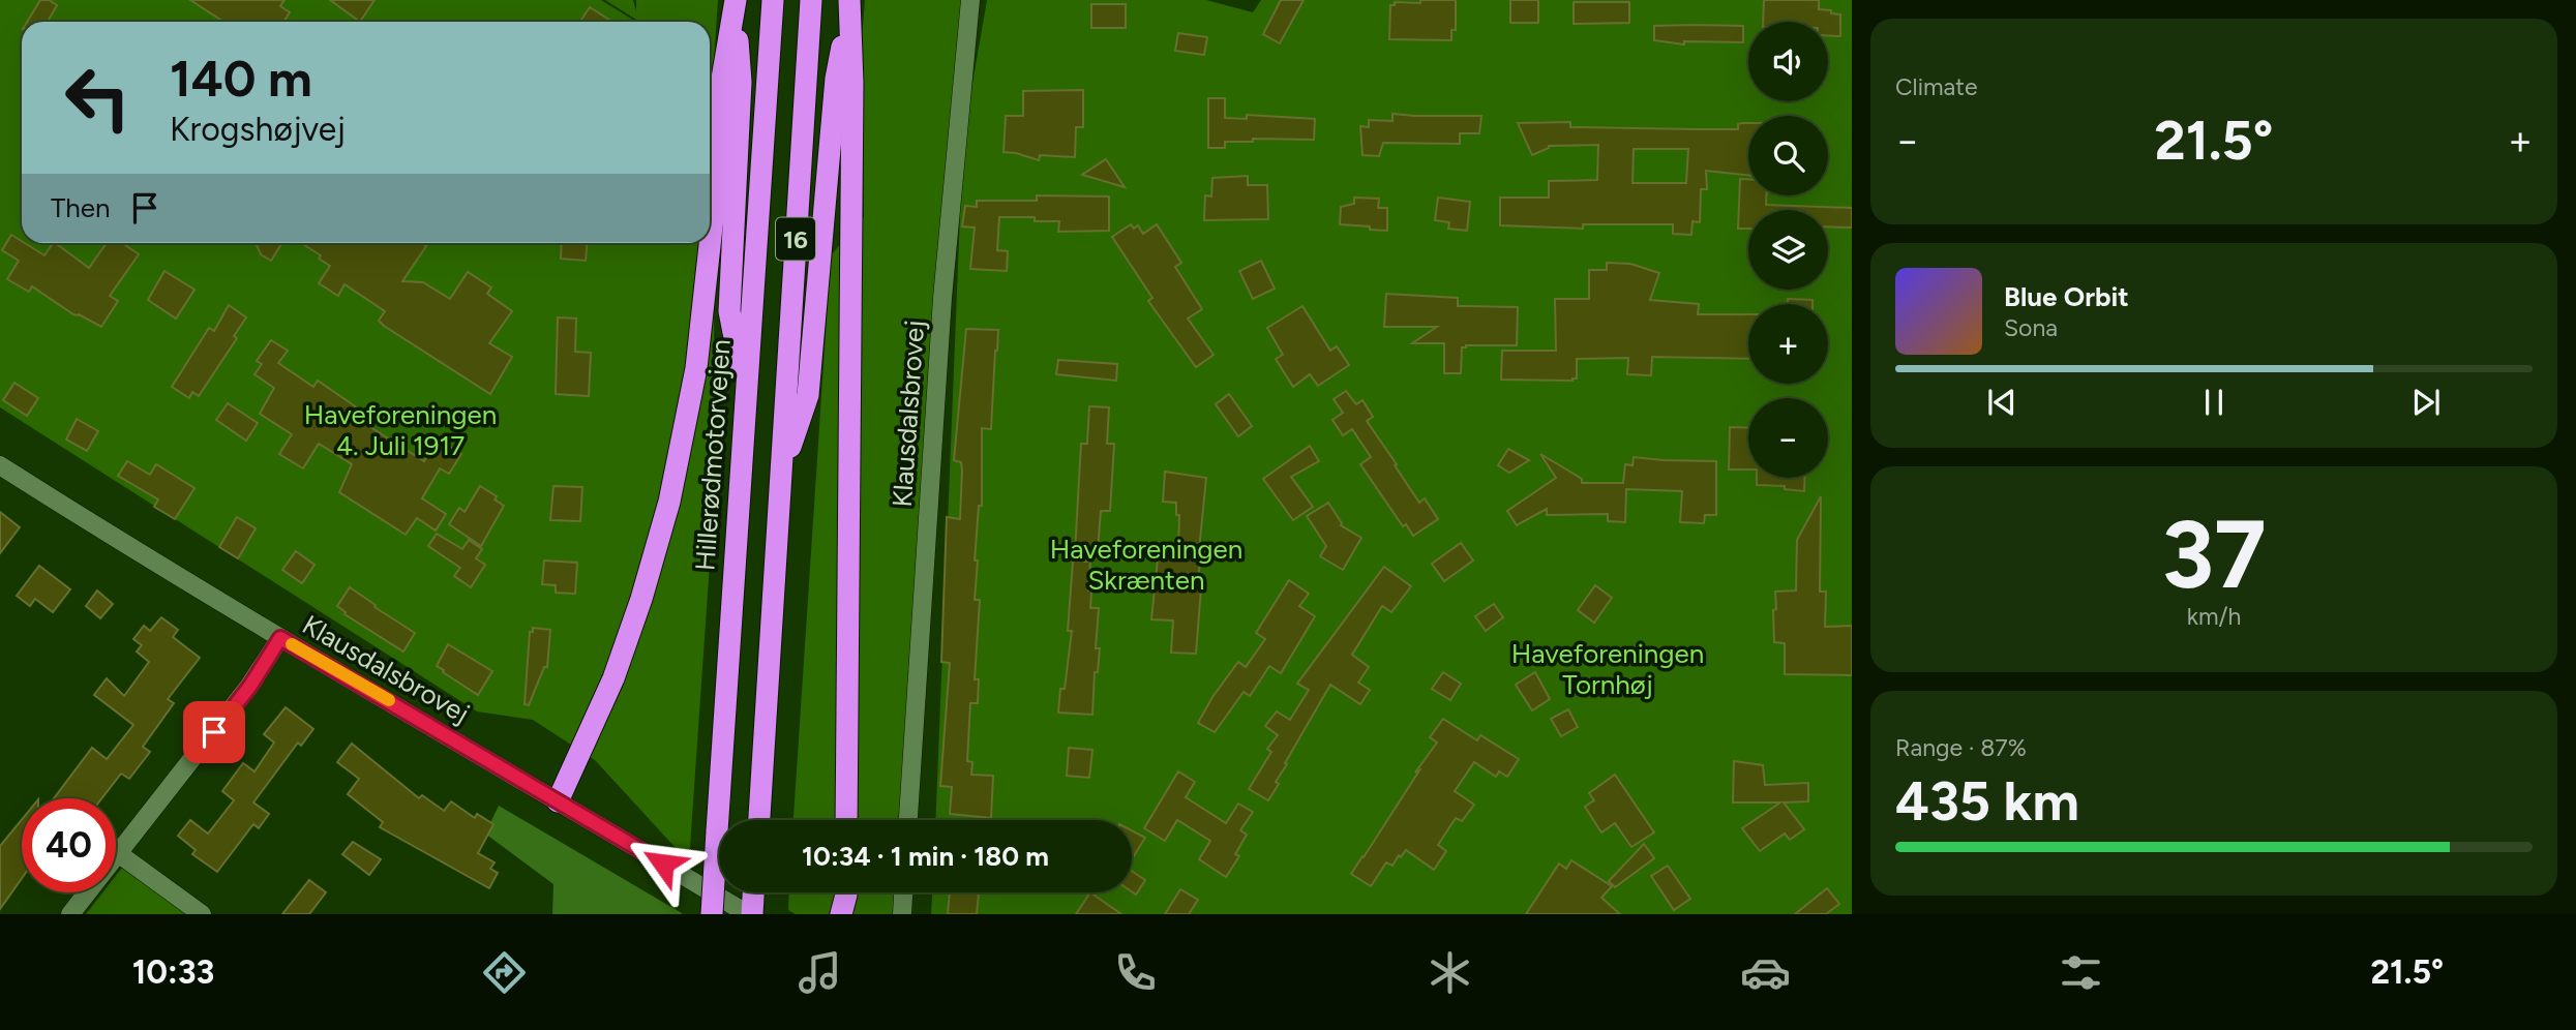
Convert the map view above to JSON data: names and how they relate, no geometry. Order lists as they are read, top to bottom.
{
  "streets": {
    "highway": ["16", "Hillerødmotorvejen"],
    "street": ["Klausdalsbrovej"]
  },
  "crossings": [
    ["16", "Hillerødmotorvejen"]
  ],
  "parks": ["Haveforeningen 4. Juli 1917", "Haveforeningen Skrænten", "Haveforeningen Tornhøj"],
  "page": {
    "tile": [
      "Climate",
      ["37", "km/h"],
      ["Range · 87%", "435 km"]
    ],
    "map_buttons": ["+", "−"],
    "turn": ["140 m", "Krogshøjvej"],
    "heat": ["−", "21.5°", "+"],
    "then": "Then",
    "song": ["Blue Orbit", "Sona"],
    "limit": "40",
    "trip": "10:34 · 1 min · 180 m",
    "tabs": ["10:33", "21.5°"]
  }
}
